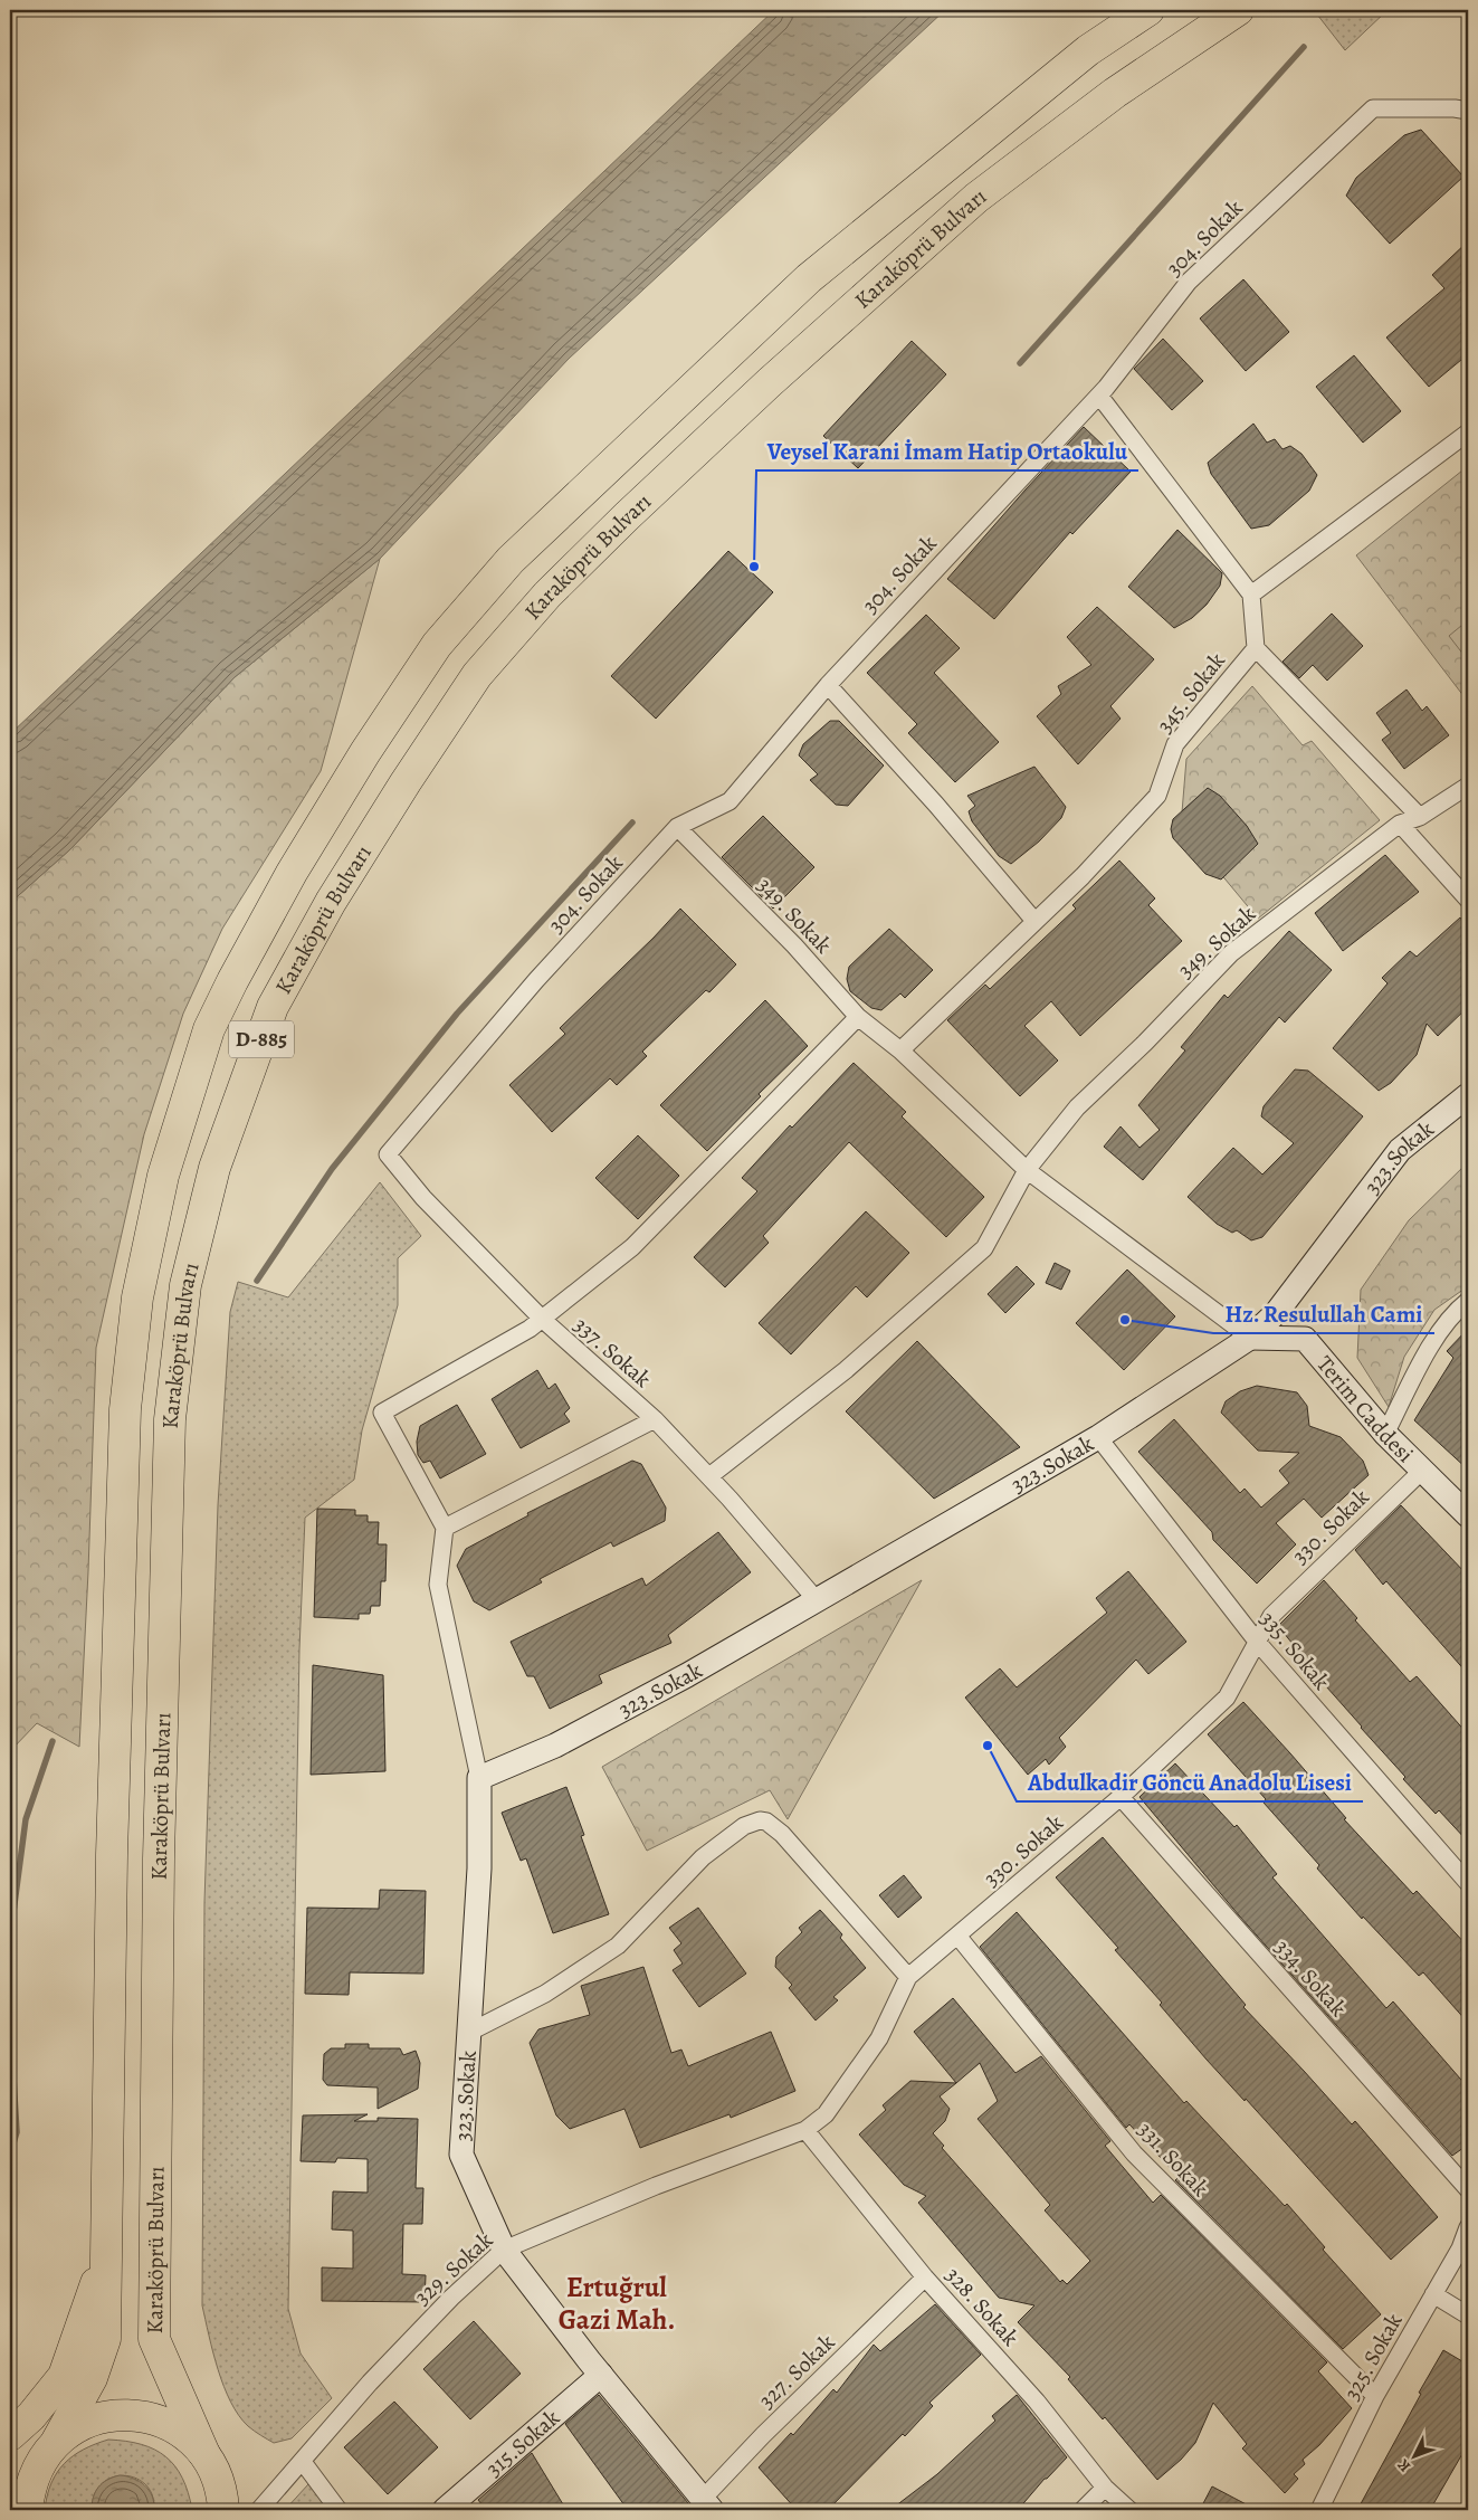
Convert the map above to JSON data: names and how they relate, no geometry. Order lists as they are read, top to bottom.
{
  "streets": {
    "highway": ["Karaköprü Bulvarı", "D-885"],
    "street": [
      "304. Sokak",
      "345. Sokak",
      "349. Sokak",
      "323.Sokak",
      "337. Sokak",
      "Terim Caddesi",
      "330. Sokak",
      "335. Sokak",
      "334. Sokak",
      "331. Sokak",
      "329. Sokak",
      "328. Sokak",
      "325. Sokak",
      "327. Sokak",
      "315.Sokak"
    ]
  },
  "crossings": [
    ["304. Sokak", "349. Sokak"],
    ["304. Sokak", "337. Sokak"],
    ["Karaköprü Bulvarı", "D-885"],
    ["345. Sokak", "349. Sokak"],
    ["349. Sokak", "323.Sokak"],
    ["349. Sokak", "Terim Caddesi"],
    ["323.Sokak", "337. Sokak"],
    ["323.Sokak", "Terim Caddesi"],
    ["323.Sokak", "335. Sokak"],
    ["323.Sokak", "329. Sokak"],
    ["323.Sokak", "327. Sokak"],
    ["323.Sokak", "315.Sokak"],
    ["Terim Caddesi", "330. Sokak"],
    ["330. Sokak", "335. Sokak"],
    ["330. Sokak", "334. Sokak"],
    ["330. Sokak", "331. Sokak"],
    ["330. Sokak", "329. Sokak"],
    ["330. Sokak", "328. Sokak"],
    ["331. Sokak", "325. Sokak"],
    ["329. Sokak", "328. Sokak"],
    ["328. Sokak", "327. Sokak"]
  ],
  "districts": ["Ertuğrul Gazi Mah."],
  "places": ["Veysel Karani İmam Hatip Ortaokulu", "Hz. Resulullah Cami", "Abdulkadir Göncü Anadolu Lisesi"],
  "north": "bottom left"
}
